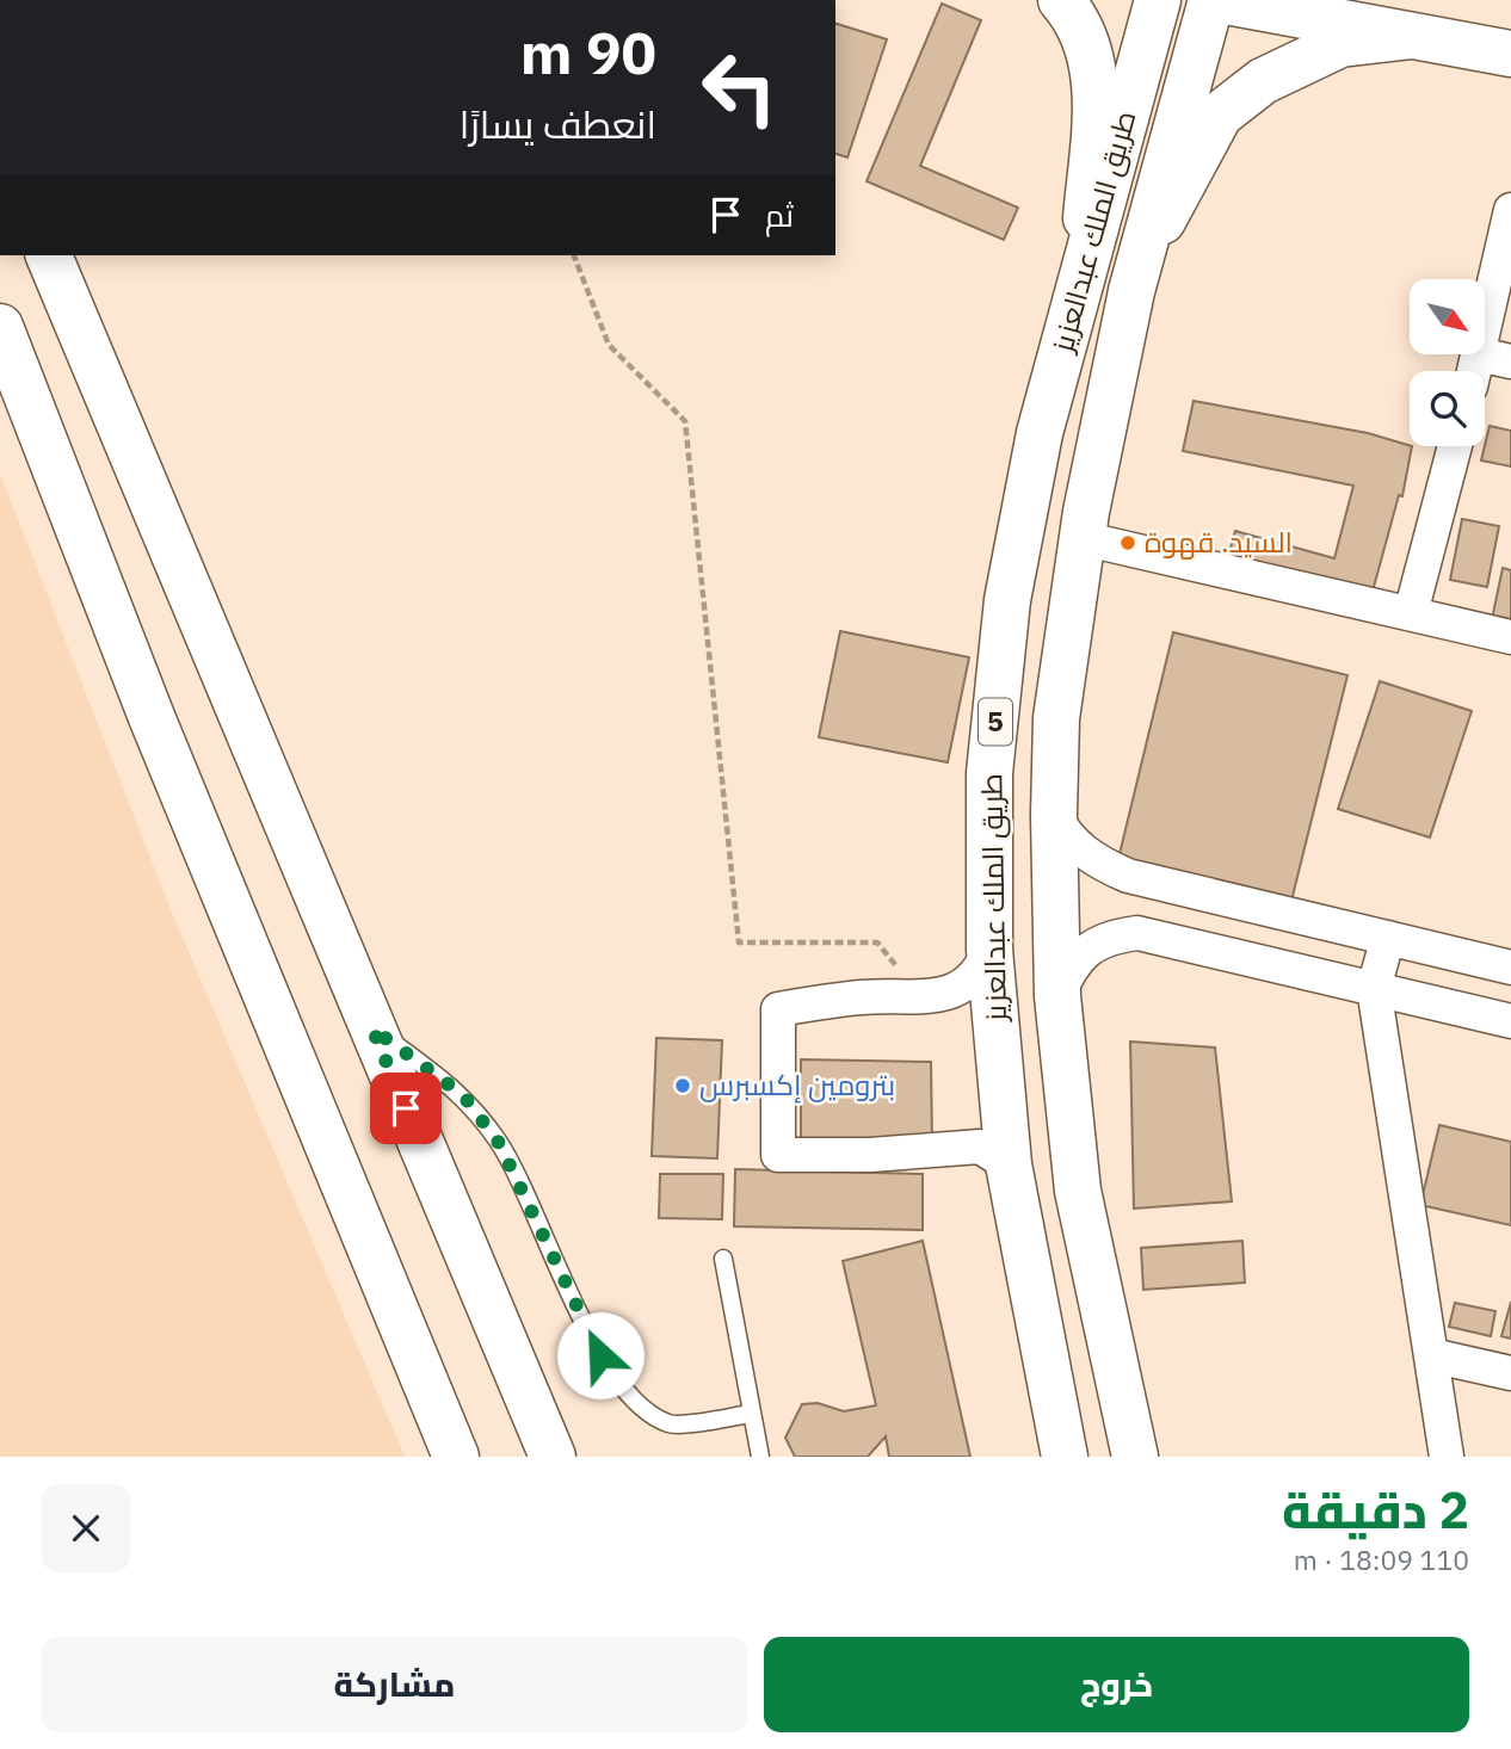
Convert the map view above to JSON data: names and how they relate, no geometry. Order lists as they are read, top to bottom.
{
  "streets": {
    "main road": ["طريق الملك عبدالعزيز", "5"]
  },
  "places": ["السيد. قهوة", "بترومين إكسبرس"],
  "north": "bottom right",
  "page": {
    "turn": ["90 m", "انعطف يسارًا"],
    "then": "ثم",
    "heading": ["2 دقيقة", "110 m · 18:09"],
    "buttons": ["خروج", "مشاركة"]
  }
}
